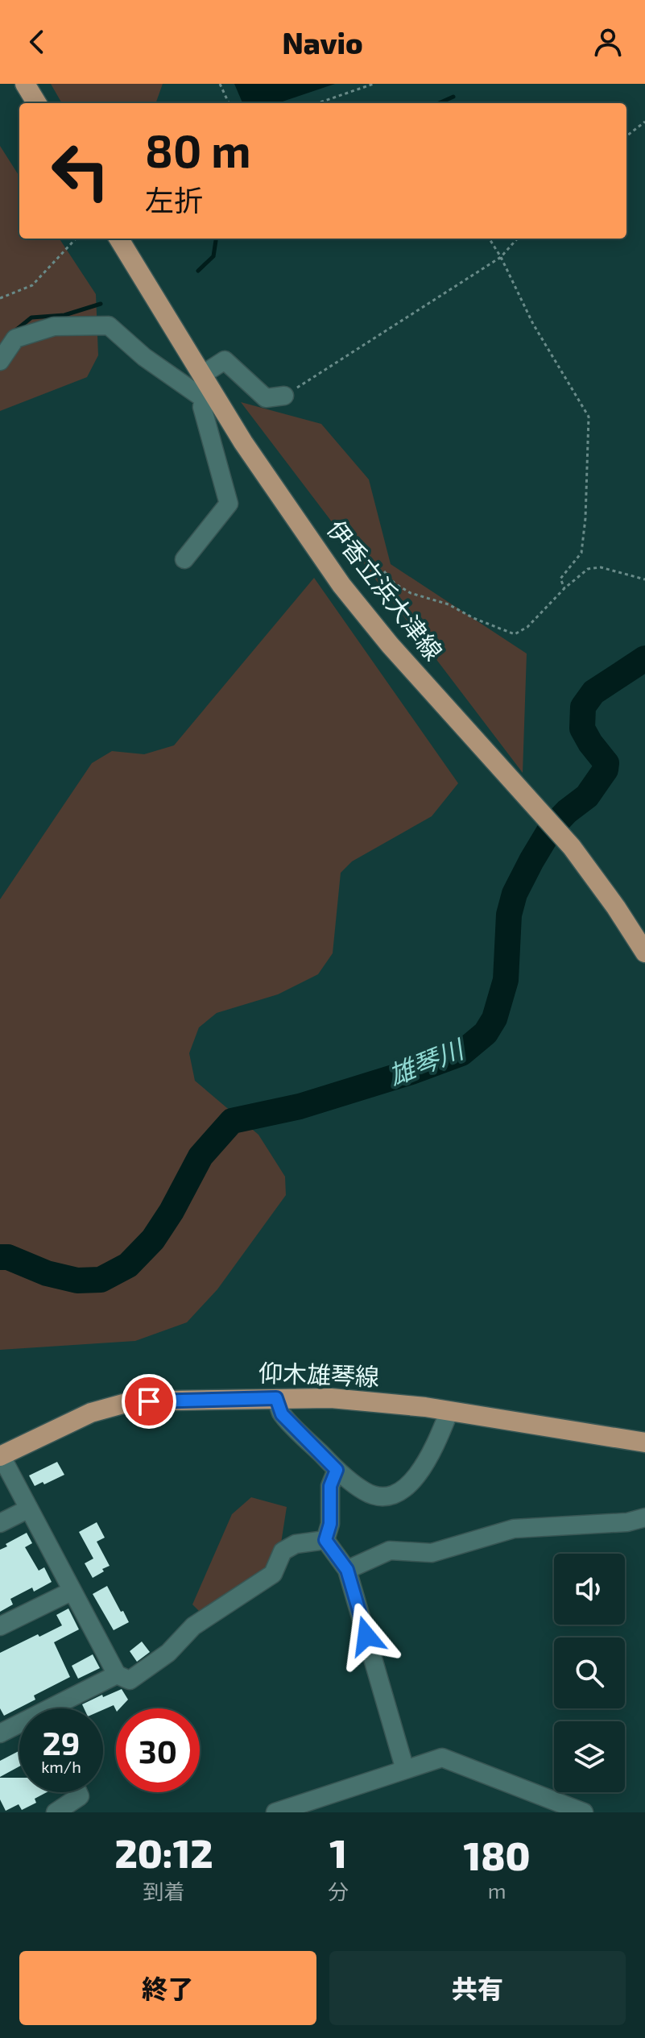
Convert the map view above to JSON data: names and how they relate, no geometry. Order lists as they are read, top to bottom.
{
  "streets": {
    "main road": ["伊香立浜大津線", "仰木雄琴線"]
  },
  "water": ["雄琴川"],
  "page": {
    "header": "Navio",
    "turn": ["80 m", "左折"],
    "speed": "29 km/h",
    "limit": "30",
    "eta": [
      "20:12",
      "到着",
      "1",
      "分",
      "180",
      "m"
    ],
    "buttons": ["終了", "共有"]
  }
}
